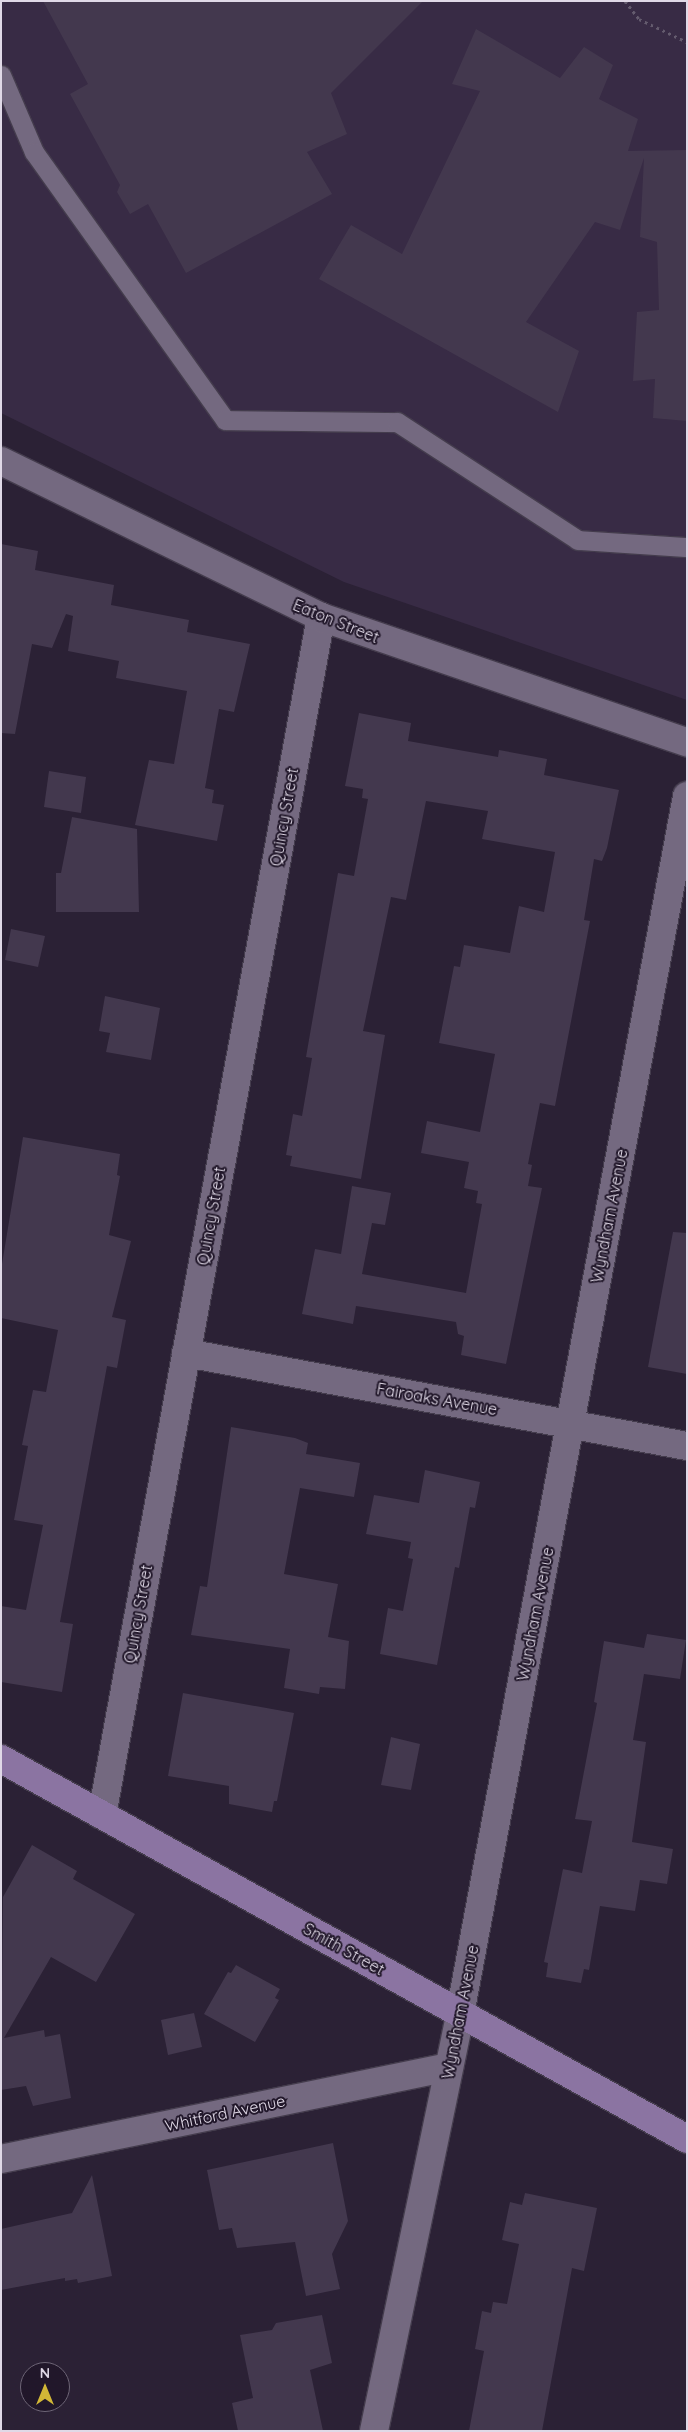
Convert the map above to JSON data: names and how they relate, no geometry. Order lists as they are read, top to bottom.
{
  "streets": {
    "main road": ["Smith Street"],
    "street": [
      "Eaton Street",
      "Quincy Street",
      "Wyndham Avenue",
      "Fairoaks Avenue",
      "Whitford Avenue"
    ]
  },
  "crossings": [
    ["Eaton Street", "Quincy Street"],
    ["Quincy Street", "Fairoaks Avenue"],
    ["Quincy Street", "Smith Street"],
    ["Wyndham Avenue", "Fairoaks Avenue"],
    ["Wyndham Avenue", "Smith Street"],
    ["Wyndham Avenue", "Whitford Avenue"]
  ],
  "north": "top"
}
